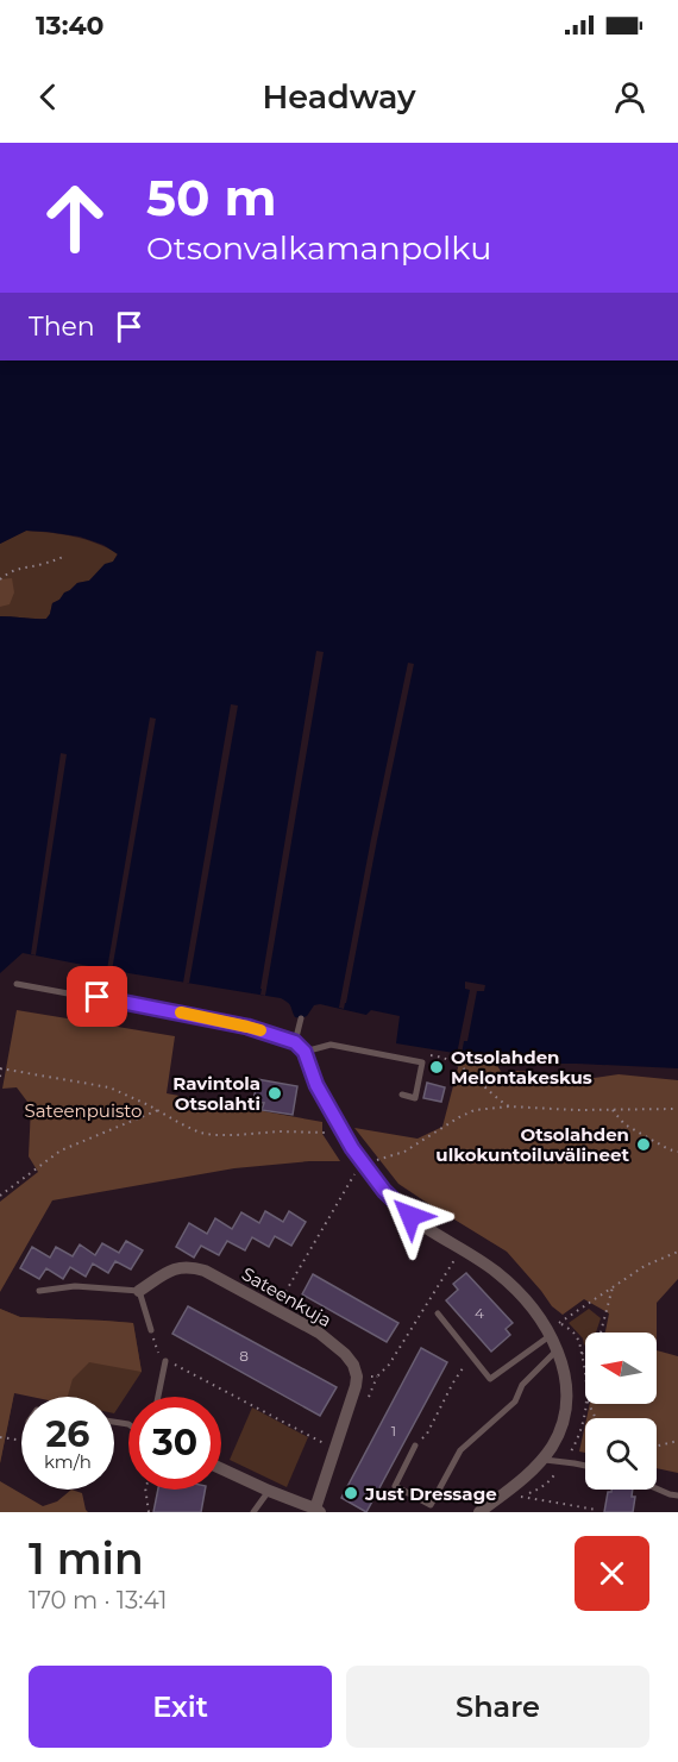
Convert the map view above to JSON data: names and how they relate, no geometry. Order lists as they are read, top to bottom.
{
  "streets": {
    "street": ["Sateenkuja"]
  },
  "parks": ["Sateenpuisto"],
  "places": [
    "Otsolahden Melontakeskus",
    "Ravintola Otsolahti",
    "Otsolahden ulkokuntoiluvälineet",
    "Just Dressage"
  ],
  "house_numbers": ["4", "8", "1"],
  "north": "left",
  "page": {
    "status": "13:40",
    "header": "Headway",
    "turn": ["50 m", "Otsonvalkamanpolku"],
    "then": "Then",
    "speed": "26 km/h",
    "limit": "30",
    "heading": ["1 min", "170 m · 13:41"],
    "buttons": ["Exit", "Share"]
  }
}
